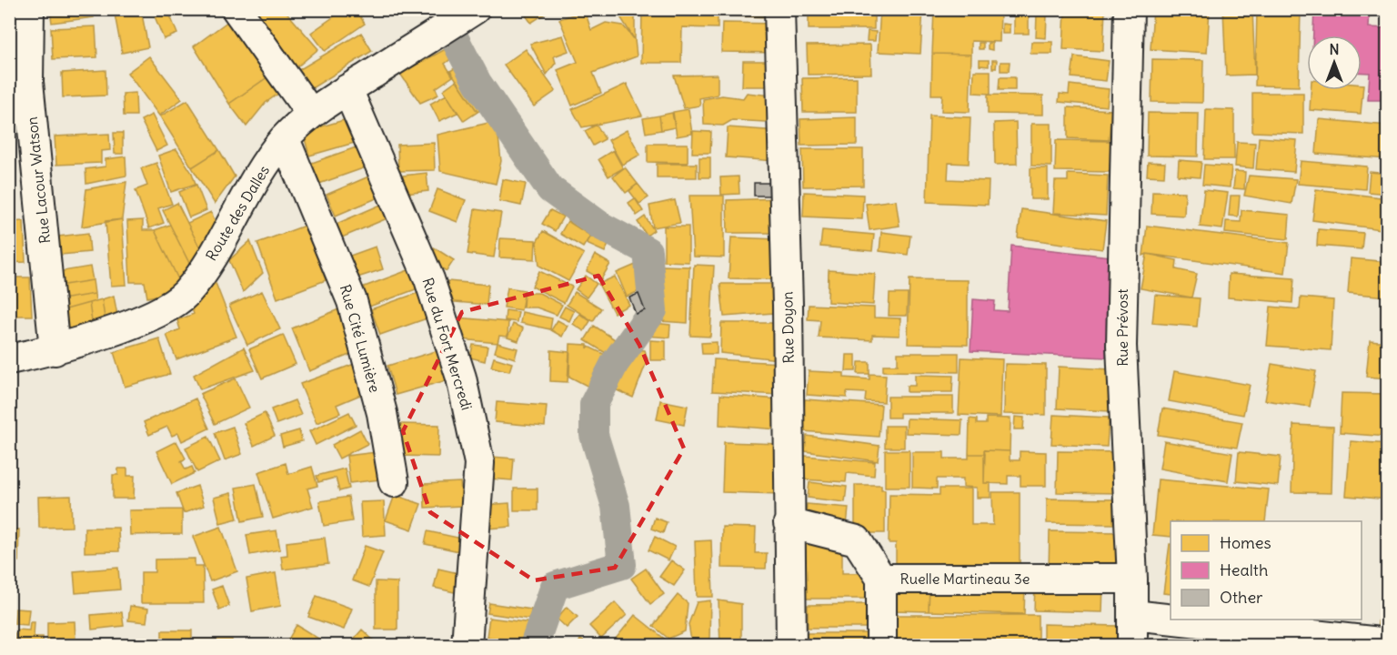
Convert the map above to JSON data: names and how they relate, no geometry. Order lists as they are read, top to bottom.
{
  "streets": {
    "street": [
      "Rue Lacour Watson",
      "Route des Dalles",
      "Rue Doyon",
      "Rue Prévost",
      "Rue Cité Lumière",
      "Rue du Fort Mercredi",
      "Ruelle Martineau 3e"
    ]
  },
  "crossings": [
    ["Rue Lacour Watson", "Route des Dalles"],
    ["Route des Dalles", "Rue Cité Lumière"],
    ["Route des Dalles", "Rue du Fort Mercredi"],
    ["Rue Doyon", "Ruelle Martineau 3e"],
    ["Rue Prévost", "Ruelle Martineau 3e"]
  ],
  "legend": ["Homes", "Health", "Other"],
  "north": "top"
}
